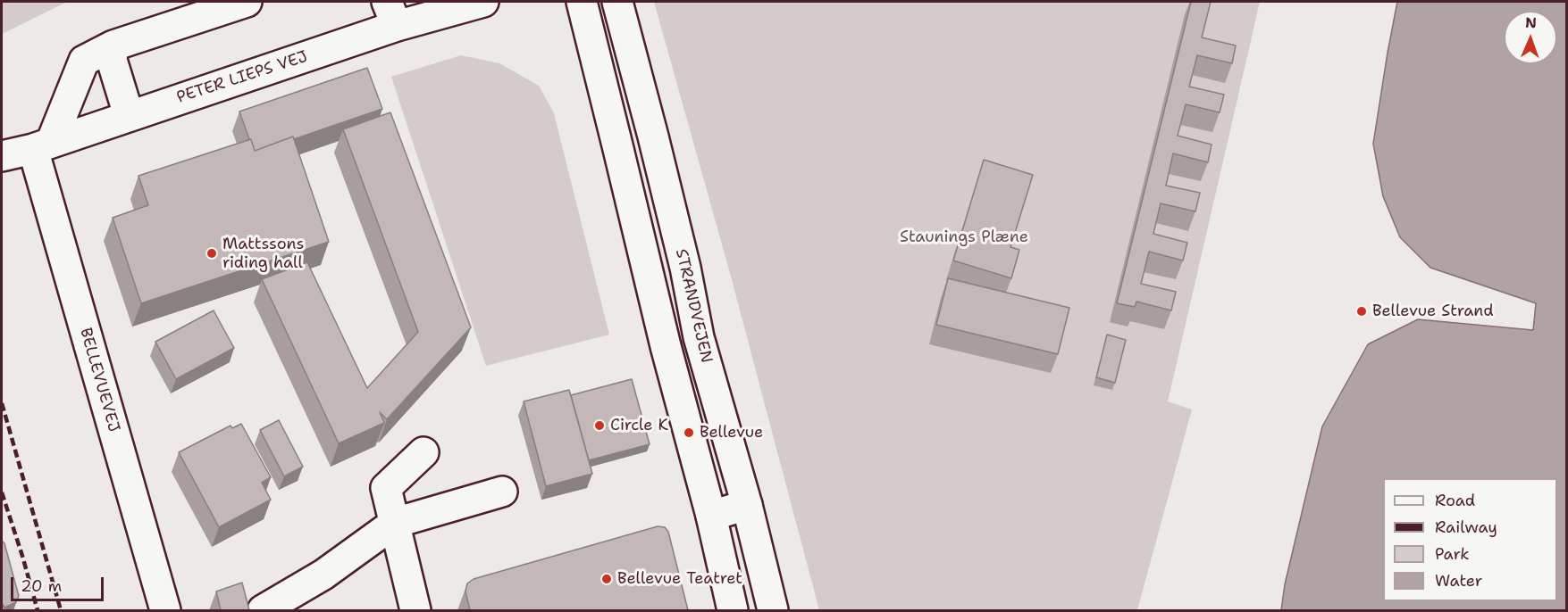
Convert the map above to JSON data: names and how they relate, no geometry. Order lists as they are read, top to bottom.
{
  "streets": {
    "main road": ["PETER LIEPS VEJ", "STRANDVEJEN", "BELLEVUEVEJ"]
  },
  "crossings": [
    ["PETER LIEPS VEJ", "BELLEVUEVEJ"]
  ],
  "parks": ["Staunings Plæne"],
  "places": [
    "Mattssons riding hall",
    "Bellevue Strand",
    "Circle K",
    "Bellevue",
    "Bellevue Teatret"
  ],
  "legend": [
    "Road",
    "Railway",
    "Park",
    "Water"
  ],
  "scale_bar": "20 m",
  "north": "top"
}
